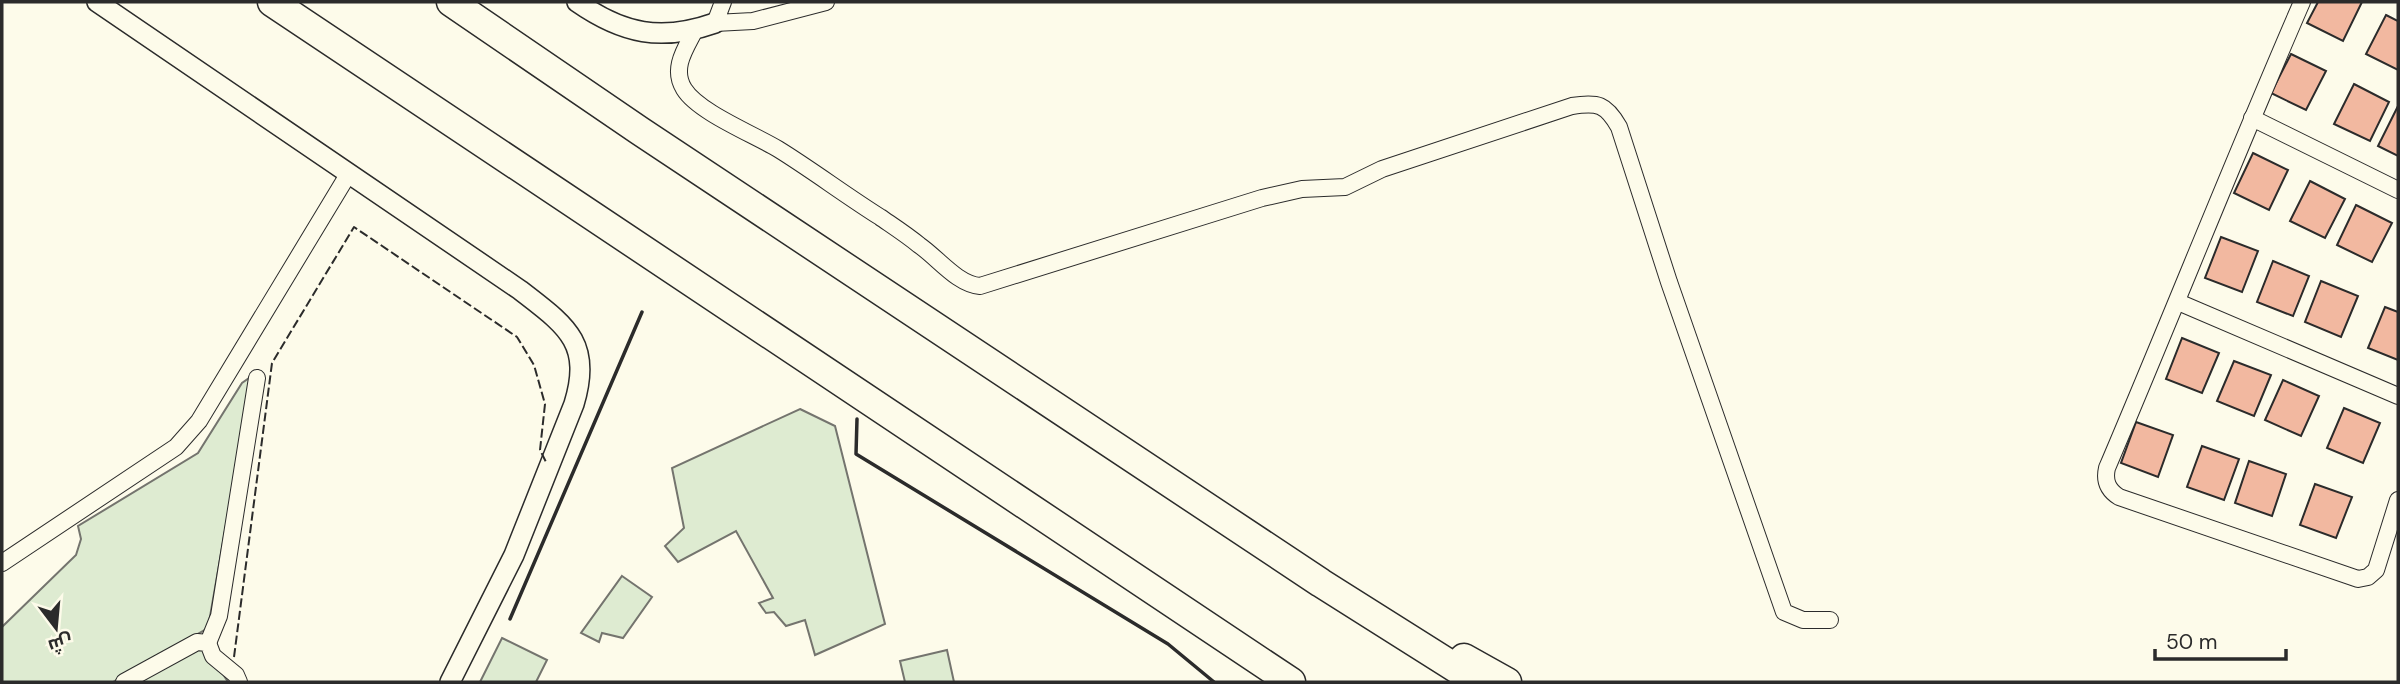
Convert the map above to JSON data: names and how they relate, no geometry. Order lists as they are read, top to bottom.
{
  "scale_bar": "50 m",
  "north": "bottom"
}
